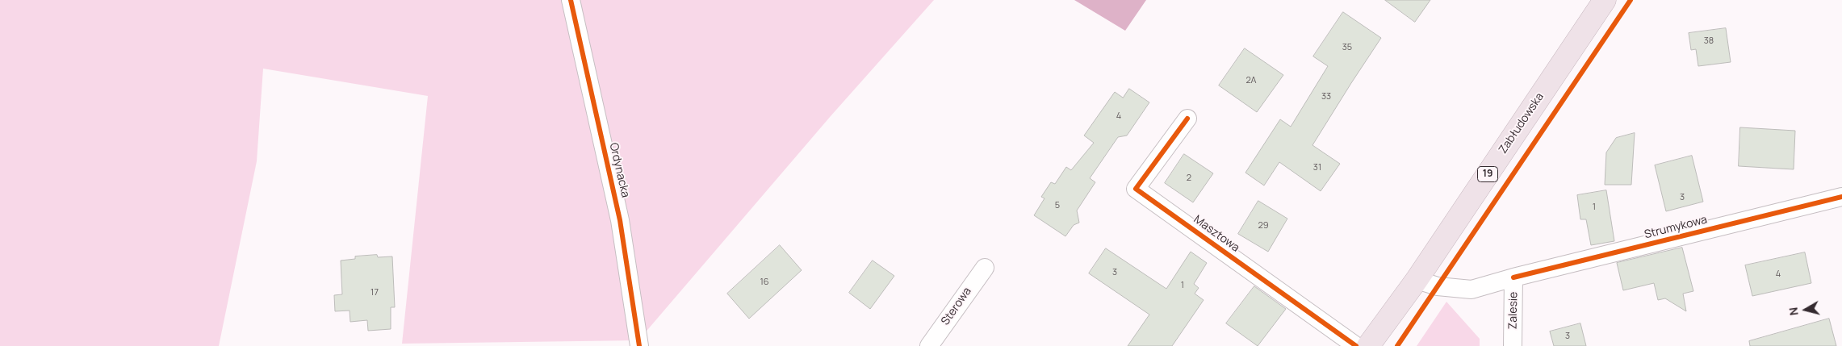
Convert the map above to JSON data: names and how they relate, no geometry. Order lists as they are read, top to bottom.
{
  "streets": {
    "highway": ["Zabłudowska", "19"],
    "street": [
      "Ordynacka",
      "Strumykowa",
      "Masztowa",
      "Sterowa",
      "Zalesie"
    ]
  },
  "crossings": [
    ["Zabłudowska", "Zalesie"],
    ["Strumykowa", "Zalesie"]
  ],
  "house_numbers": [
    "38",
    "35",
    "2A",
    "33",
    "4",
    "31",
    "2",
    "3",
    "5",
    "1",
    "29",
    "3",
    "4",
    "16",
    "1",
    "17",
    "3"
  ],
  "north": "left"
}
